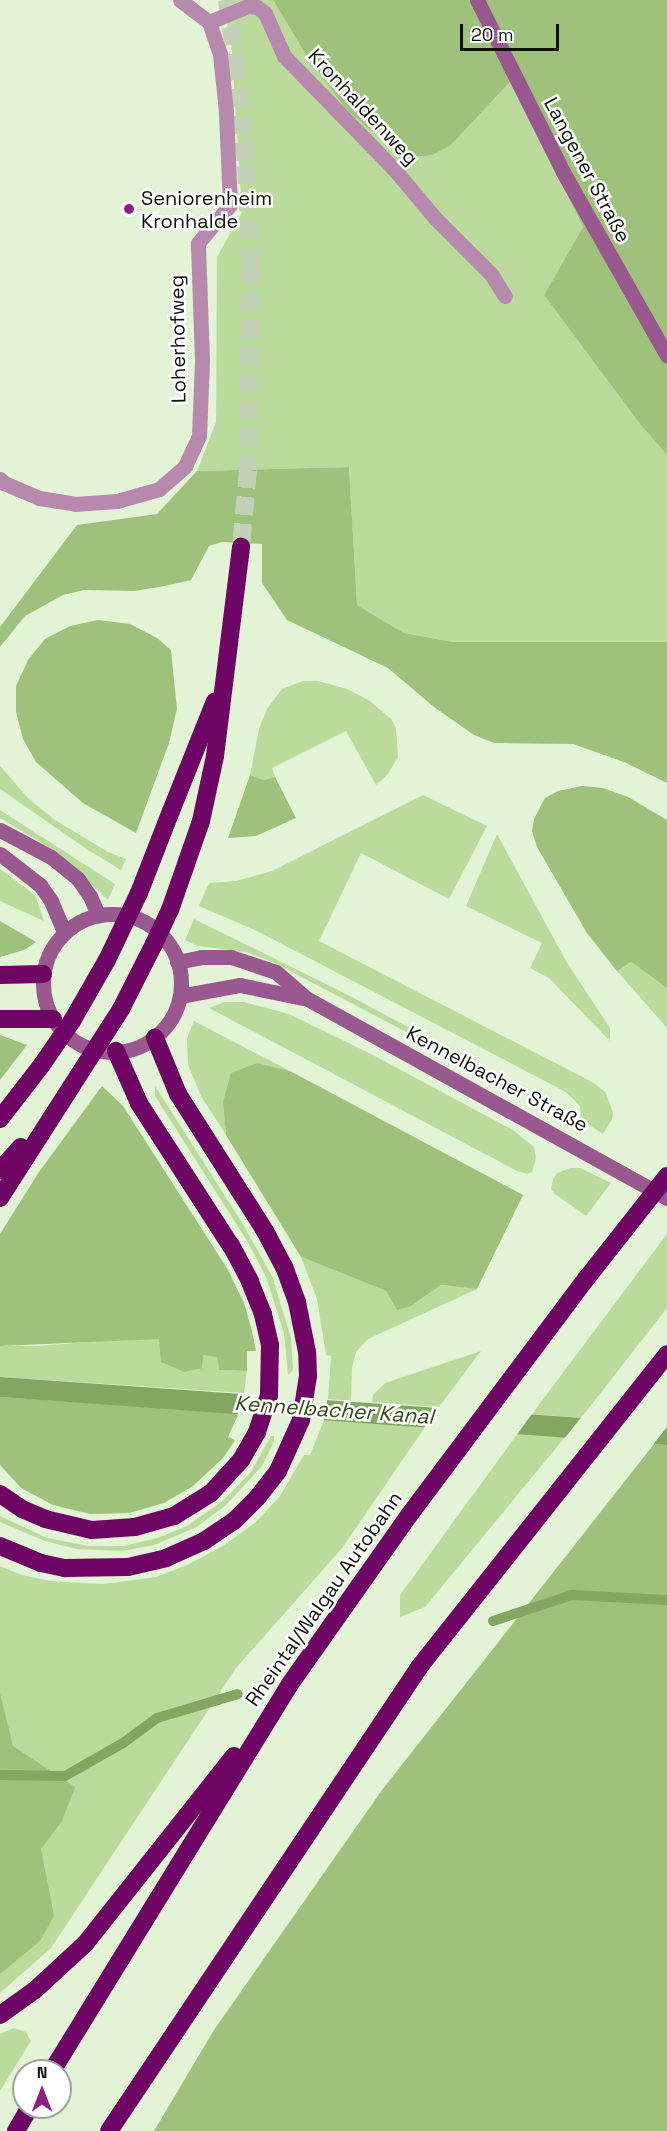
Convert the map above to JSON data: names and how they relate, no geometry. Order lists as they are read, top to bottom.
{
  "streets": {
    "highway": ["Rheintal/Walgau Autobahn"],
    "main road": ["Langener Straße", "Kennelbacher Straße"],
    "street": ["Kronhaldenweg", "Loherhofweg"]
  },
  "crossings": [
    ["Kronhaldenweg", "Loherhofweg"]
  ],
  "water": ["Kennelbacher Kanal"],
  "places": ["Seniorenheim Kronhalde"],
  "scale_bar": "20 m",
  "north": "top"
}
